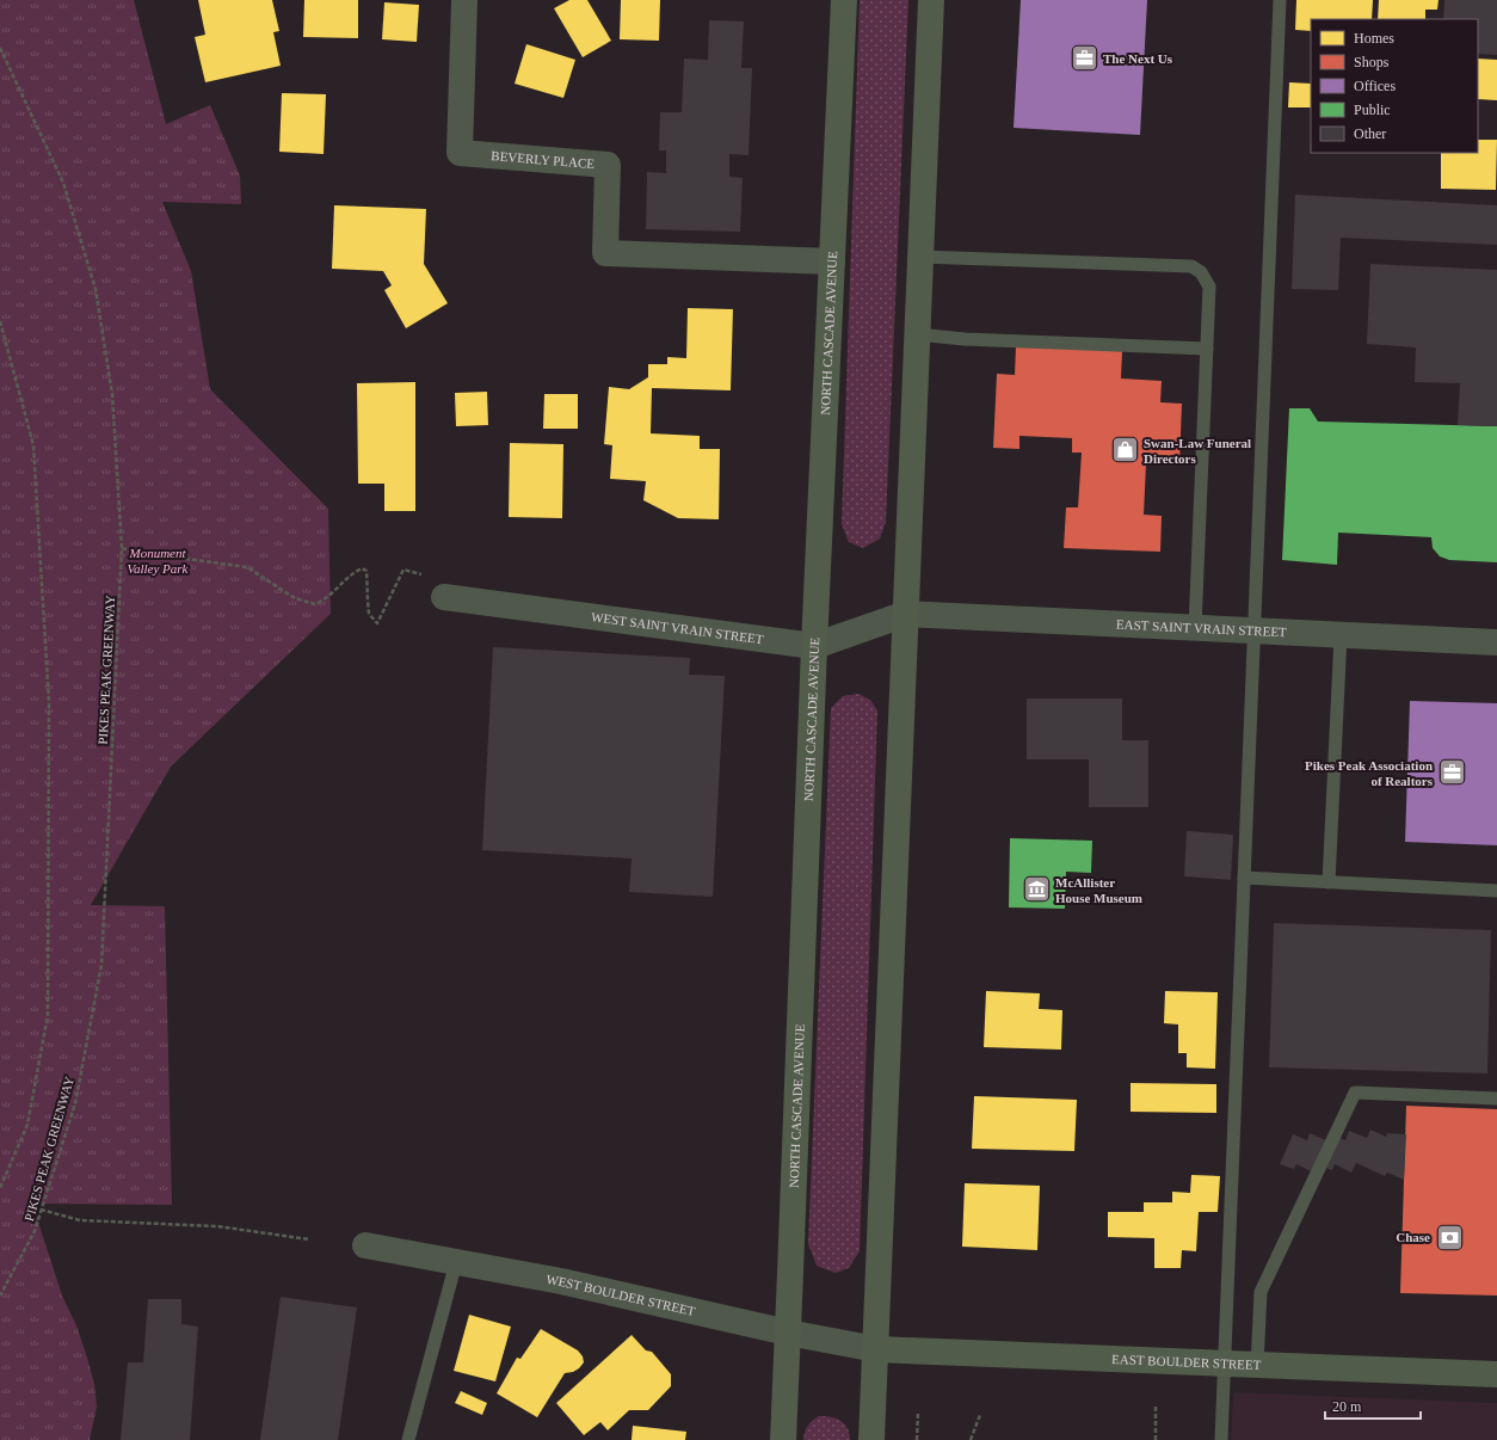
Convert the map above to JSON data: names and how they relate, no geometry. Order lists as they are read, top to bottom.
{
  "streets": {
    "main road": ["NORTH CASCADE AVENUE", "EAST BOULDER STREET"],
    "street": [
      "BEVERLY PLACE",
      "WEST SAINT VRAIN STREET",
      "EAST SAINT VRAIN STREET",
      "WEST BOULDER STREET"
    ],
    "path": ["PIKES PEAK GREENWAY"]
  },
  "crossings": [
    ["BEVERLY PLACE", "NORTH CASCADE AVENUE"],
    ["NORTH CASCADE AVENUE", "WEST SAINT VRAIN STREET"],
    ["NORTH CASCADE AVENUE", "WEST BOULDER STREET"],
    ["WEST SAINT VRAIN STREET", "EAST SAINT VRAIN STREET"],
    ["WEST BOULDER STREET", "EAST BOULDER STREET"]
  ],
  "parks": ["Monument Valley Park"],
  "places": {
    "office": ["The Next Us", "Pikes Peak Association of Realtors"],
    "shop": ["Swan-Law Funeral Directors"],
    "museum": ["McAllister House Museum"],
    "bank": ["Chase"]
  },
  "legend": [
    "Homes",
    "Shops",
    "Offices",
    "Public",
    "Other"
  ],
  "scale_bar": "20 m"
}
